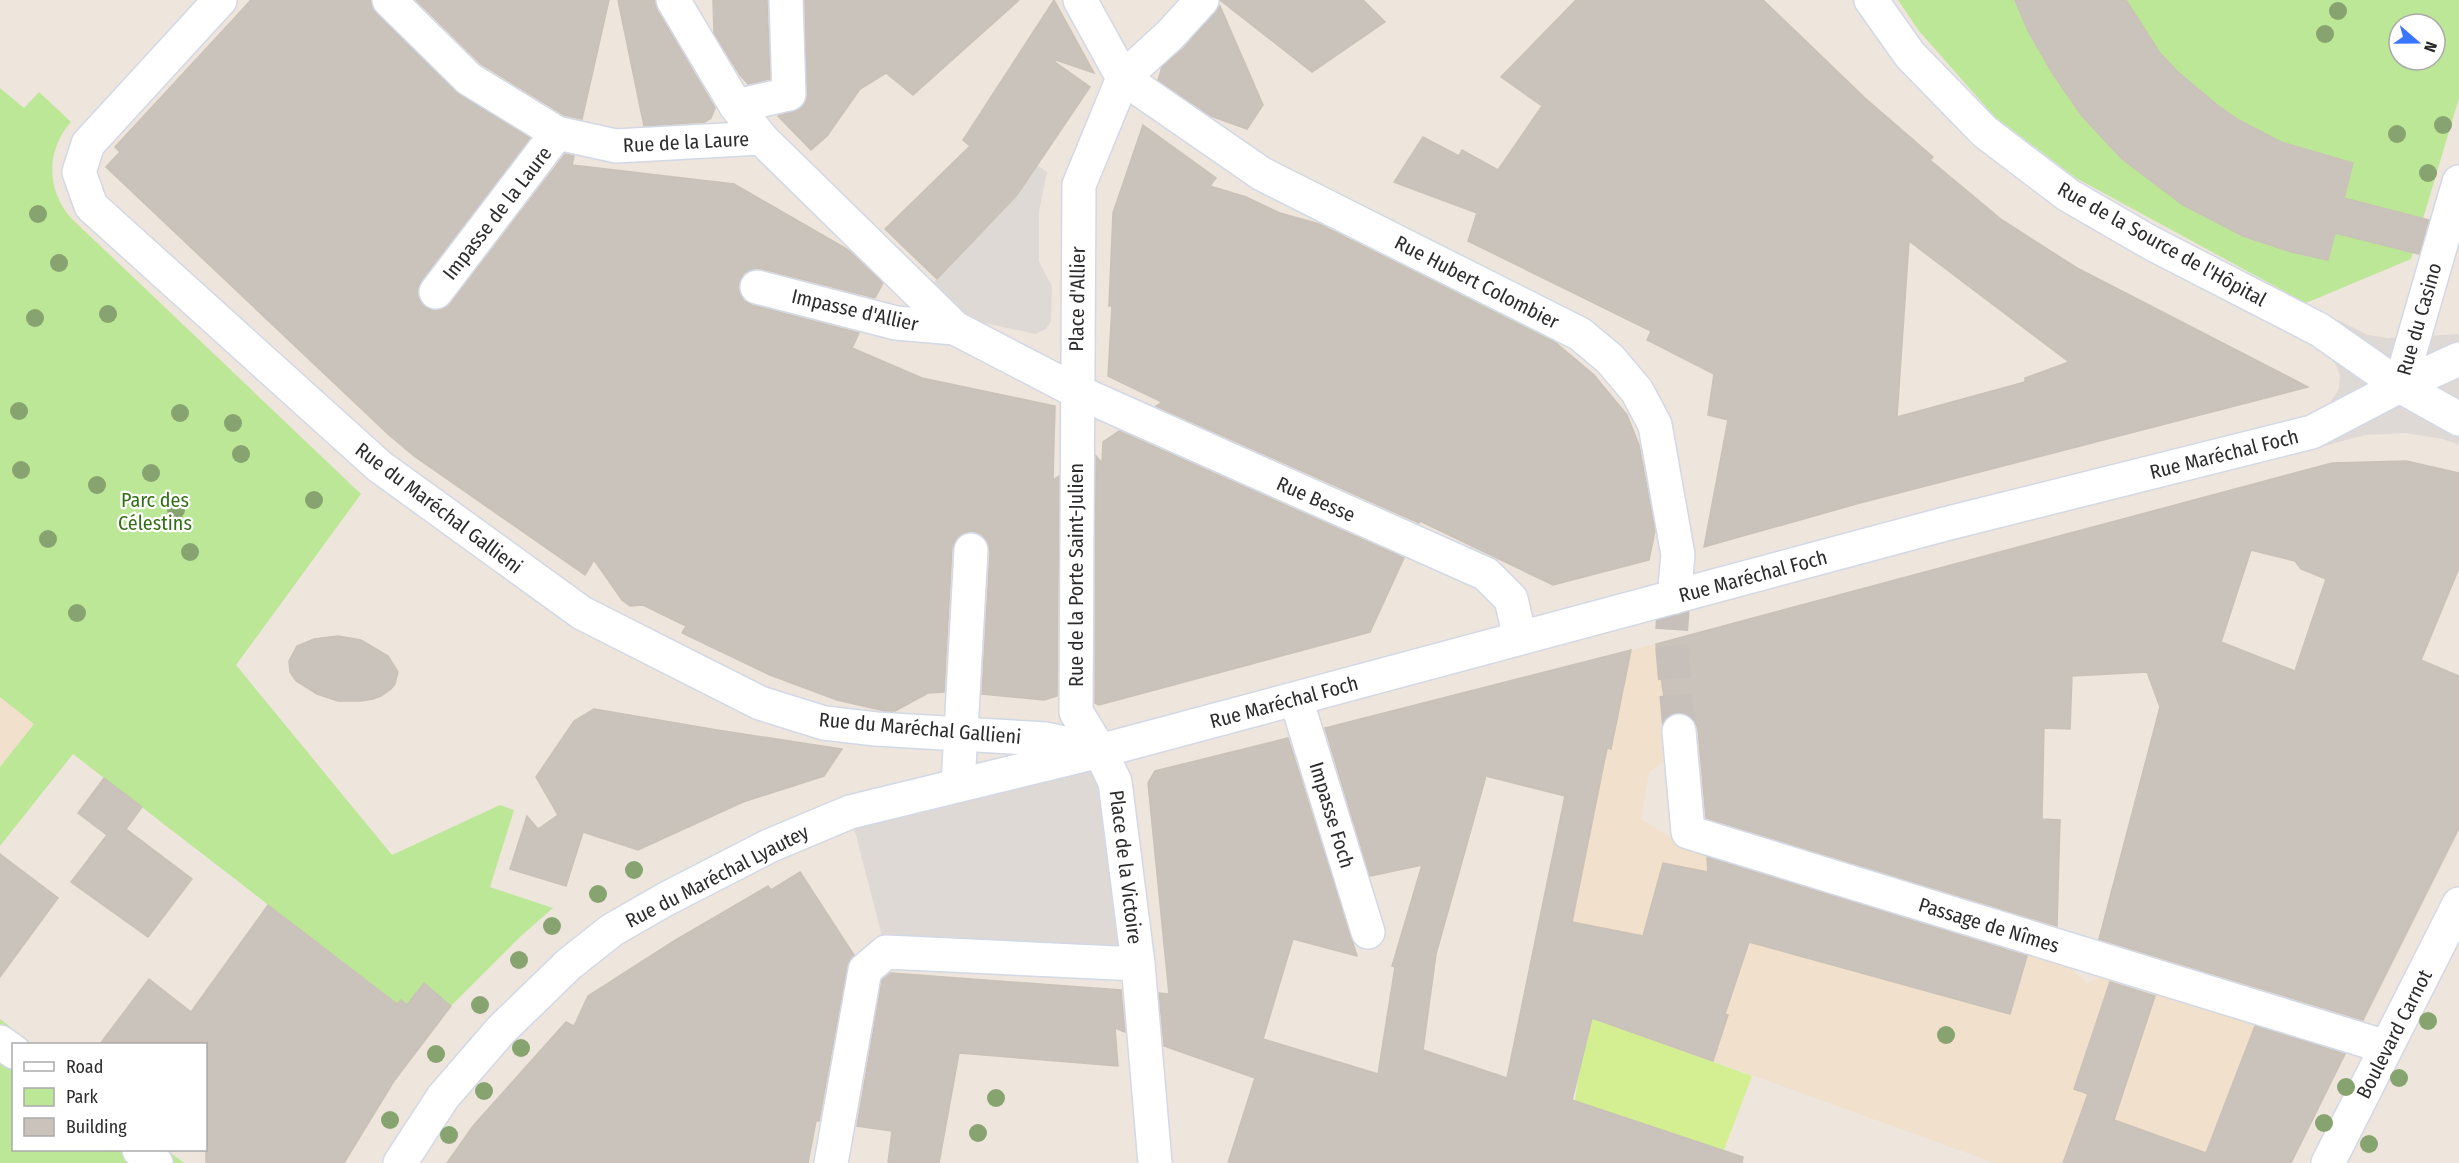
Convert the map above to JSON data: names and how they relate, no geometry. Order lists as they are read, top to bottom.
{
  "streets": {
    "street": [
      "Rue de la Laure",
      "Impasse de la Laure",
      "Rue de la Source de l'Hôpital",
      "Rue Hubert Colombier",
      "Place d'Allier",
      "Impasse d'Allier",
      "Rue du Casino",
      "Rue Maréchal Foch",
      "Rue Besse",
      "Rue du Maréchal Gallieni",
      "Rue de la Porte Saint-Julien",
      "Impasse Foch",
      "Place de la Victoire",
      "Rue du Maréchal Lyautey",
      "Passage de Nîmes",
      "Boulevard Carnot"
    ]
  },
  "crossings": [
    ["Rue de la Laure", "Impasse de la Laure"],
    ["Rue de la Laure", "Impasse d'Allier"],
    ["Rue de la Source de l'Hôpital", "Rue du Casino"],
    ["Rue de la Source de l'Hôpital", "Rue Maréchal Foch"],
    ["Rue Hubert Colombier", "Place d'Allier"],
    ["Rue Hubert Colombier", "Rue Maréchal Foch"],
    ["Place d'Allier", "Rue Besse"],
    ["Place d'Allier", "Rue de la Porte Saint-Julien"],
    ["Rue du Casino", "Rue Maréchal Foch"],
    ["Rue Maréchal Foch", "Rue Besse"],
    ["Rue Maréchal Foch", "Rue du Maréchal Gallieni"],
    ["Rue Maréchal Foch", "Rue de la Porte Saint-Julien"],
    ["Rue Maréchal Foch", "Impasse Foch"],
    ["Rue Maréchal Foch", "Place de la Victoire"],
    ["Rue Besse", "Rue de la Porte Saint-Julien"],
    ["Rue du Maréchal Gallieni", "Rue de la Porte Saint-Julien"],
    ["Rue du Maréchal Gallieni", "Place de la Victoire"],
    ["Rue de la Porte Saint-Julien", "Place de la Victoire"],
    ["Passage de Nîmes", "Boulevard Carnot"]
  ],
  "parks": ["Parc des Célestins"],
  "legend": ["Road", "Park", "Building"],
  "north": "right"
}
